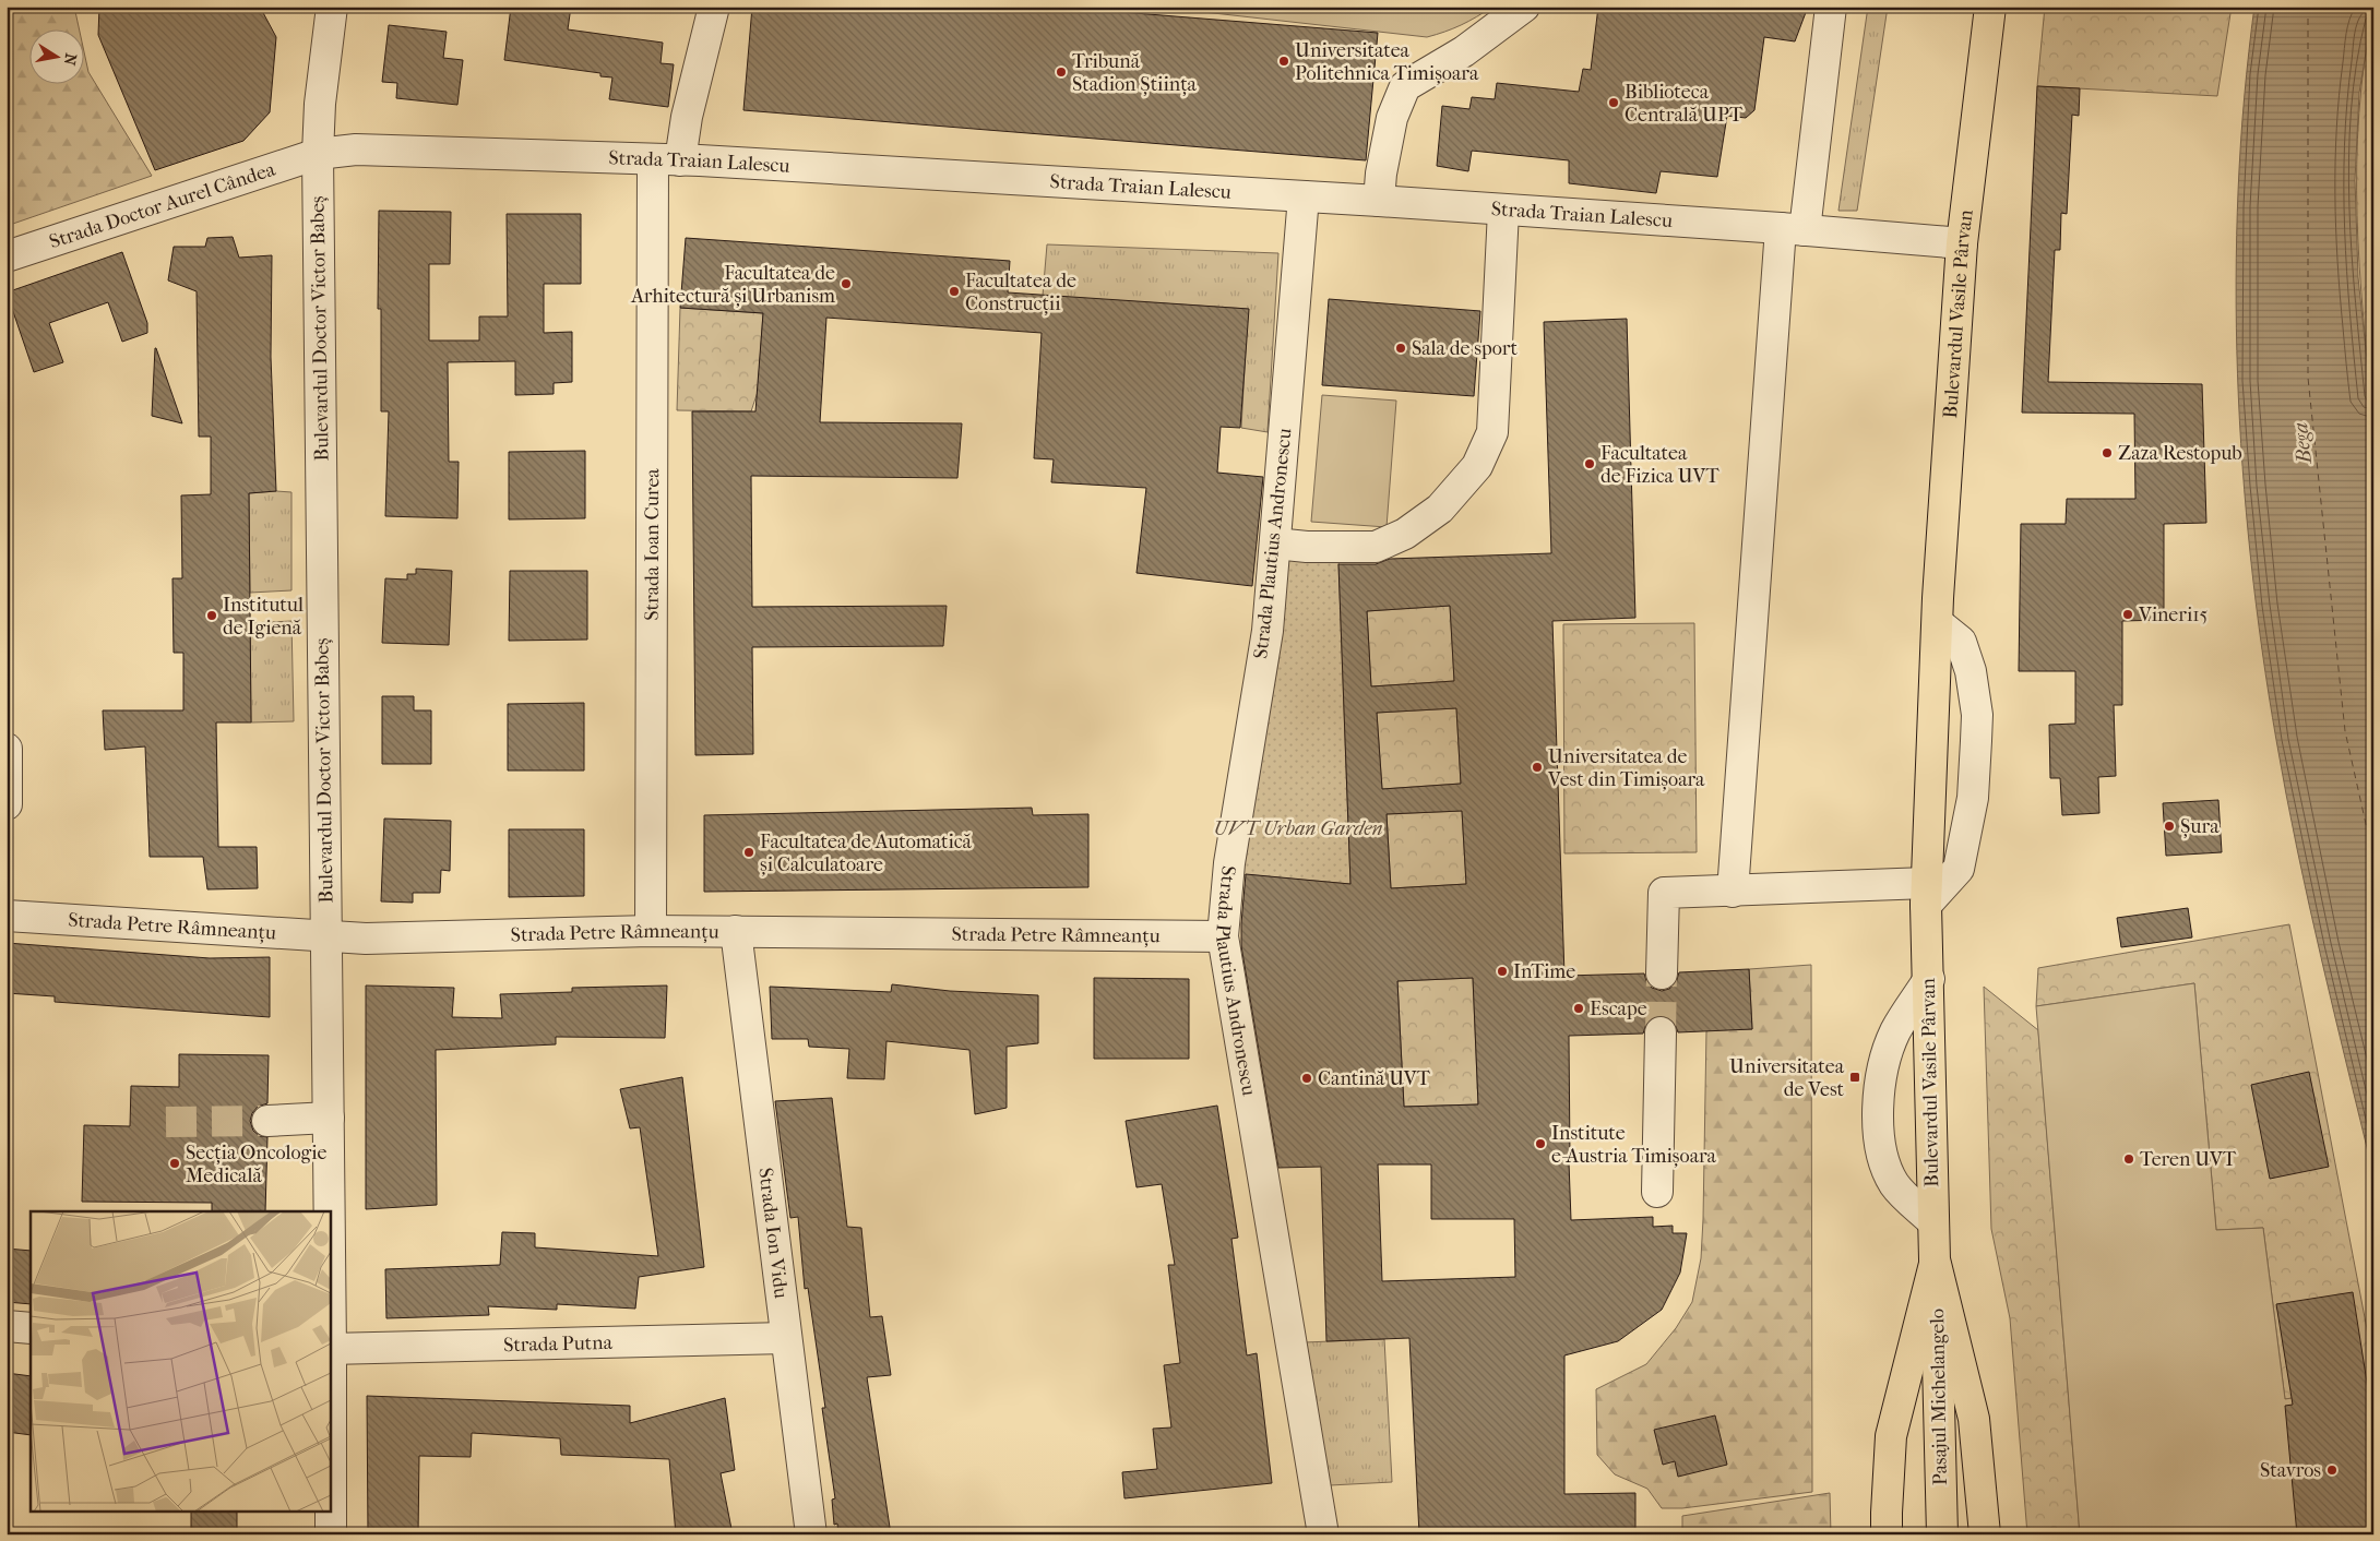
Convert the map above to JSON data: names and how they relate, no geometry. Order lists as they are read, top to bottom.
{
  "streets": {
    "main road": ["Bulevardul Vasile Pârvan", "Pasajul Michelangelo"],
    "street": [
      "Strada Traian Lalescu",
      "Strada Doctor Aurel Cândea",
      "Bulevardul Doctor Victor Babeș",
      "Strada Plautius Andronescu",
      "Strada Ioan Curea",
      "Strada Petre Râmneanțu",
      "Strada Ion Vidu",
      "Strada Putna"
    ]
  },
  "crossings": [
    ["Strada Traian Lalescu", "Strada Doctor Aurel Cândea"],
    ["Strada Traian Lalescu", "Bulevardul Vasile Pârvan"],
    ["Strada Traian Lalescu", "Bulevardul Doctor Victor Babeș"],
    ["Strada Traian Lalescu", "Strada Plautius Andronescu"],
    ["Strada Traian Lalescu", "Strada Ioan Curea"],
    ["Strada Doctor Aurel Cândea", "Bulevardul Doctor Victor Babeș"],
    ["Bulevardul Vasile Pârvan", "Pasajul Michelangelo"],
    ["Bulevardul Doctor Victor Babeș", "Strada Petre Râmneanțu"],
    ["Bulevardul Doctor Victor Babeș", "Strada Putna"],
    ["Strada Plautius Andronescu", "Strada Petre Râmneanțu"],
    ["Strada Ioan Curea", "Strada Petre Râmneanțu"],
    ["Strada Petre Râmneanțu", "Strada Ion Vidu"],
    ["Strada Ion Vidu", "Strada Putna"]
  ],
  "water": ["Bega"],
  "parks": ["UVT Urban Garden"],
  "places": {
    "other": [
      "Universitatea Politehnica Timișoara",
      "Tribună Stadion Știința",
      "Biblioteca Centrală UPT",
      "Facultatea de Arhitectură și Urbanism",
      "Facultatea de Construcții",
      "Sala de sport",
      "Zaza Restopub",
      "Facultatea de Fizica UVT",
      "Vineri15",
      "Institutul de Igienă",
      "Universitatea de Vest din Timișoara",
      "Șura",
      "Facultatea de Automatică și Calculatoare",
      "InTime",
      "Escape",
      "Cantină UVT",
      "Institute e-Austria Timișoara",
      "Teren UVT",
      "Secția Oncologie Medicală",
      "Stavros"
    ],
    "transit": ["Universitatea de Vest"]
  },
  "north": "right"
}
